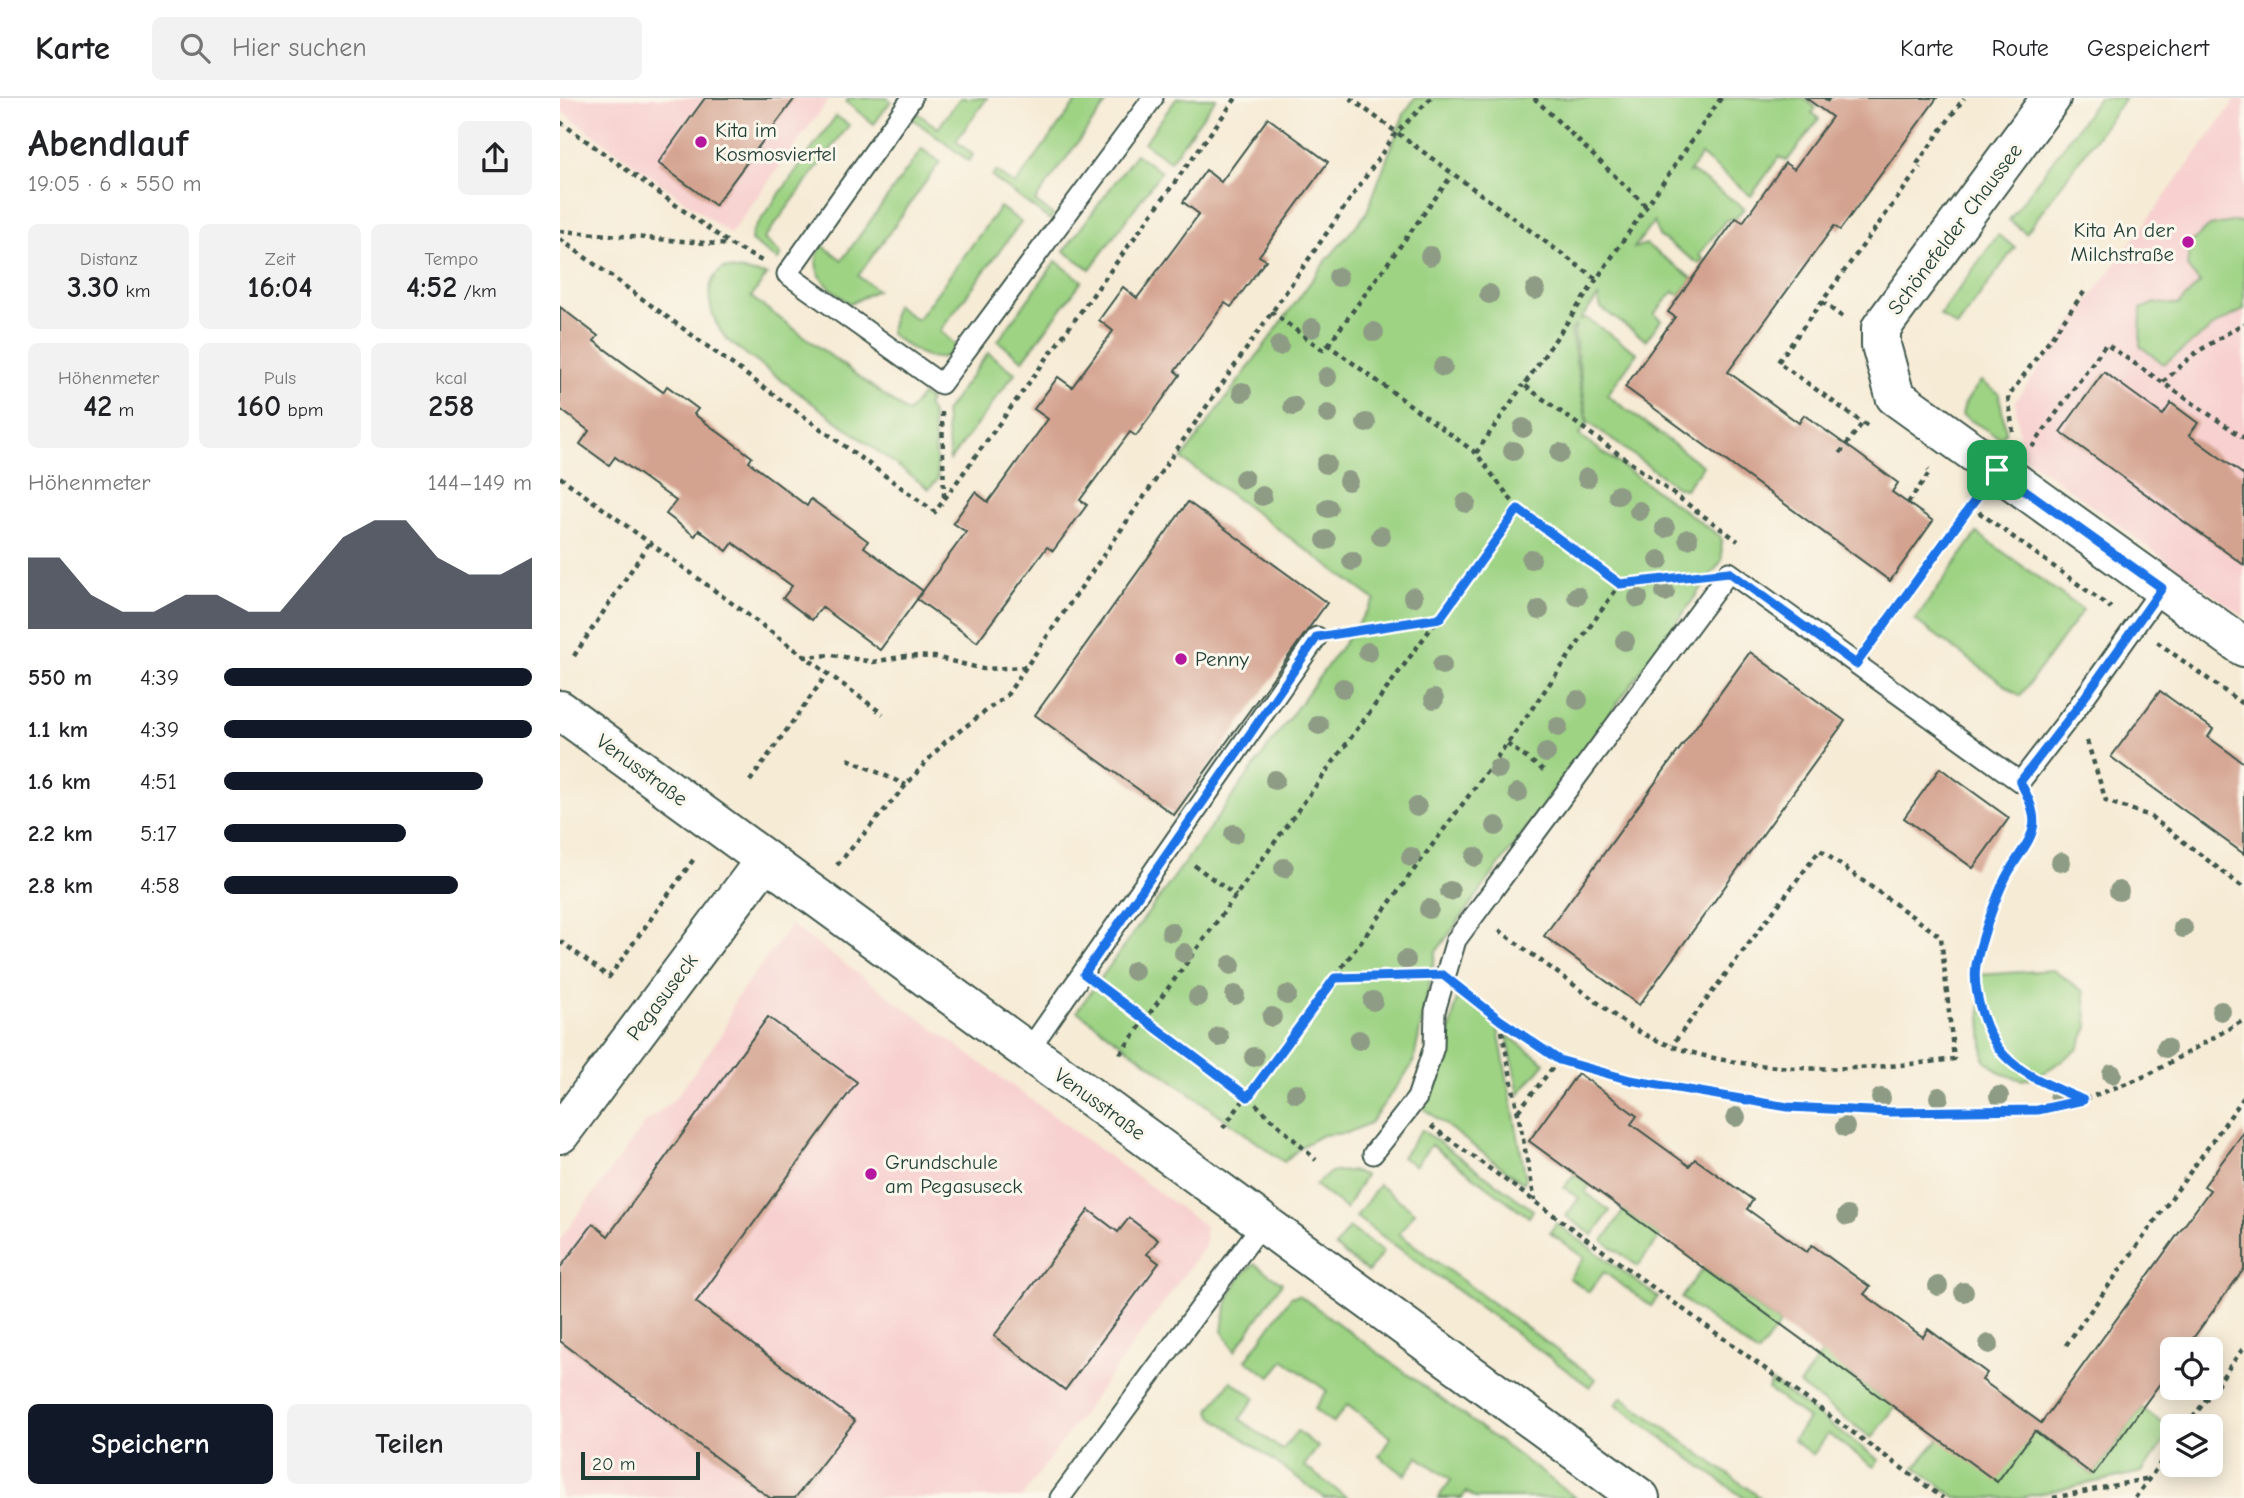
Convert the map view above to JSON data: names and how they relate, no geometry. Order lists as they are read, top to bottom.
{
  "streets": {
    "street": ["Schönefelder Chaussee", "Venusstraße", "Pegasuseck"]
  },
  "crossings": [
    ["Venusstraße", "Pegasuseck"]
  ],
  "places": [
    "Kita im Kosmosviertel",
    "Kita An der Milchstraße",
    "Penny",
    "Grundschule am Pegasuseck"
  ],
  "scale_bar": "20 m",
  "page": {
    "header": "Karte",
    "search": "Hier suchen",
    "nav": ["Karte", "Route", "Gespeichert"],
    "heading": ["Abendlauf", "19:05 · 6 × 550 m"],
    "stats": [
      ["Distanz", "3.30 km"],
      ["Zeit", "16:04"],
      ["Tempo", "4:52 /km"],
      ["Höhenmeter", "42 m"],
      ["Puls", "160 bpm"],
      ["kcal", "258"]
    ],
    "chart": ["Höhenmeter", "144–149 m"],
    "list": [
      {
        "name": "550 m",
        "note": "4:39"
      },
      {
        "name": "1.1 km",
        "note": "4:39"
      },
      {
        "name": "1.6 km",
        "note": "4:51"
      },
      {
        "name": "2.2 km",
        "note": "5:17"
      },
      {
        "name": "2.8 km",
        "note": "4:58"
      }
    ],
    "buttons": ["Speichern", "Teilen"],
    "scale": "20 m"
  }
}
